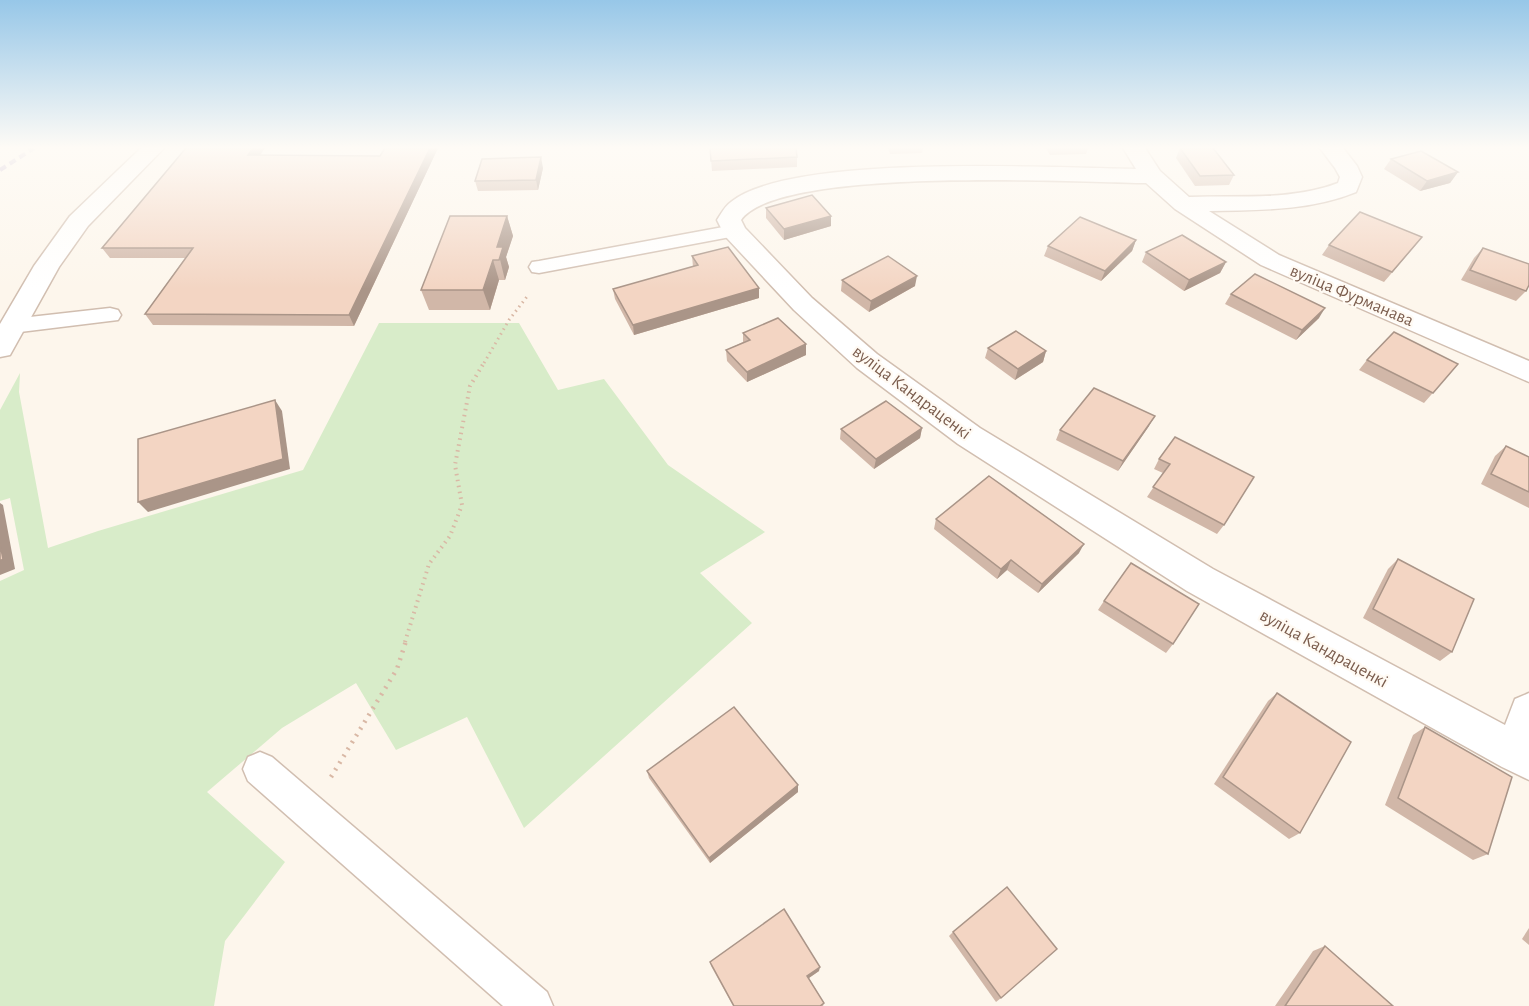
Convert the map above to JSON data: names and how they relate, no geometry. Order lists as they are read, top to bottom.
{
  "streets": {
    "street": ["вуліца Фурманава", "вуліца Кандраценкі"]
  }
}
